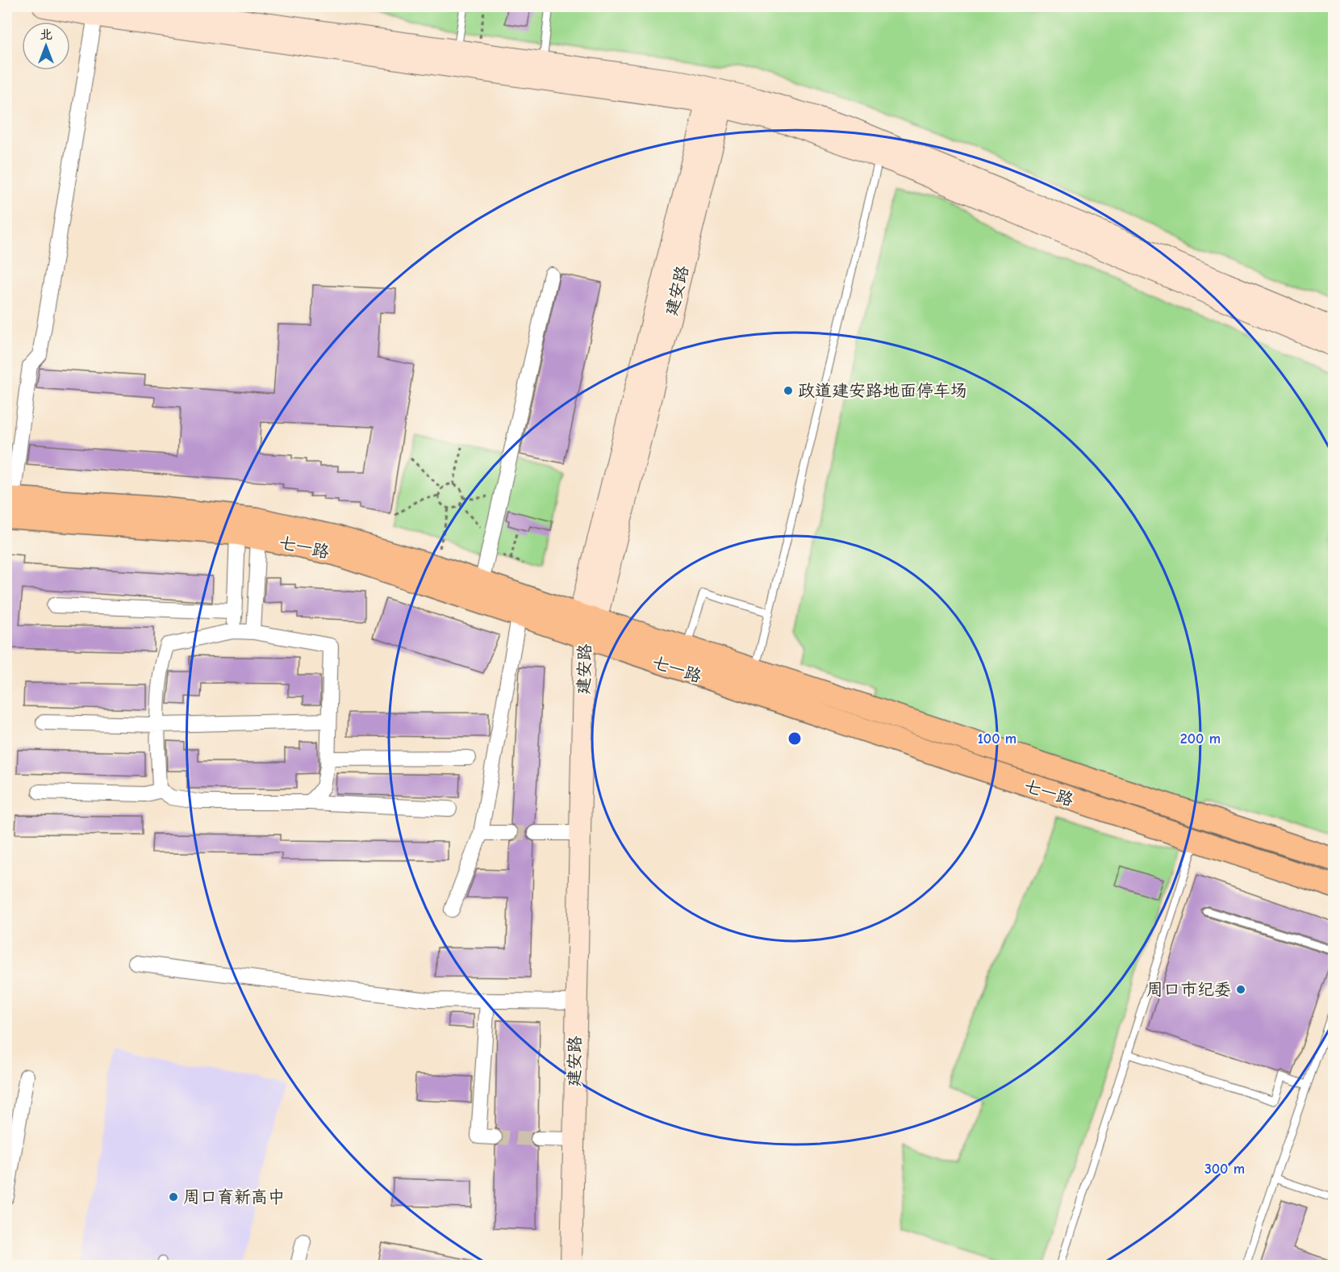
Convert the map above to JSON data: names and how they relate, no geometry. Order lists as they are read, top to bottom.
{
  "streets": {
    "main road": ["建安路", "七一路"]
  },
  "crossings": [
    ["建安路", "七一路"]
  ],
  "places": ["政道建安路地面停车场", "周口市纪委", "周口育新高中"],
  "north": "top",
  "rings": ["100 m", "200 m", "300 m"]
}
